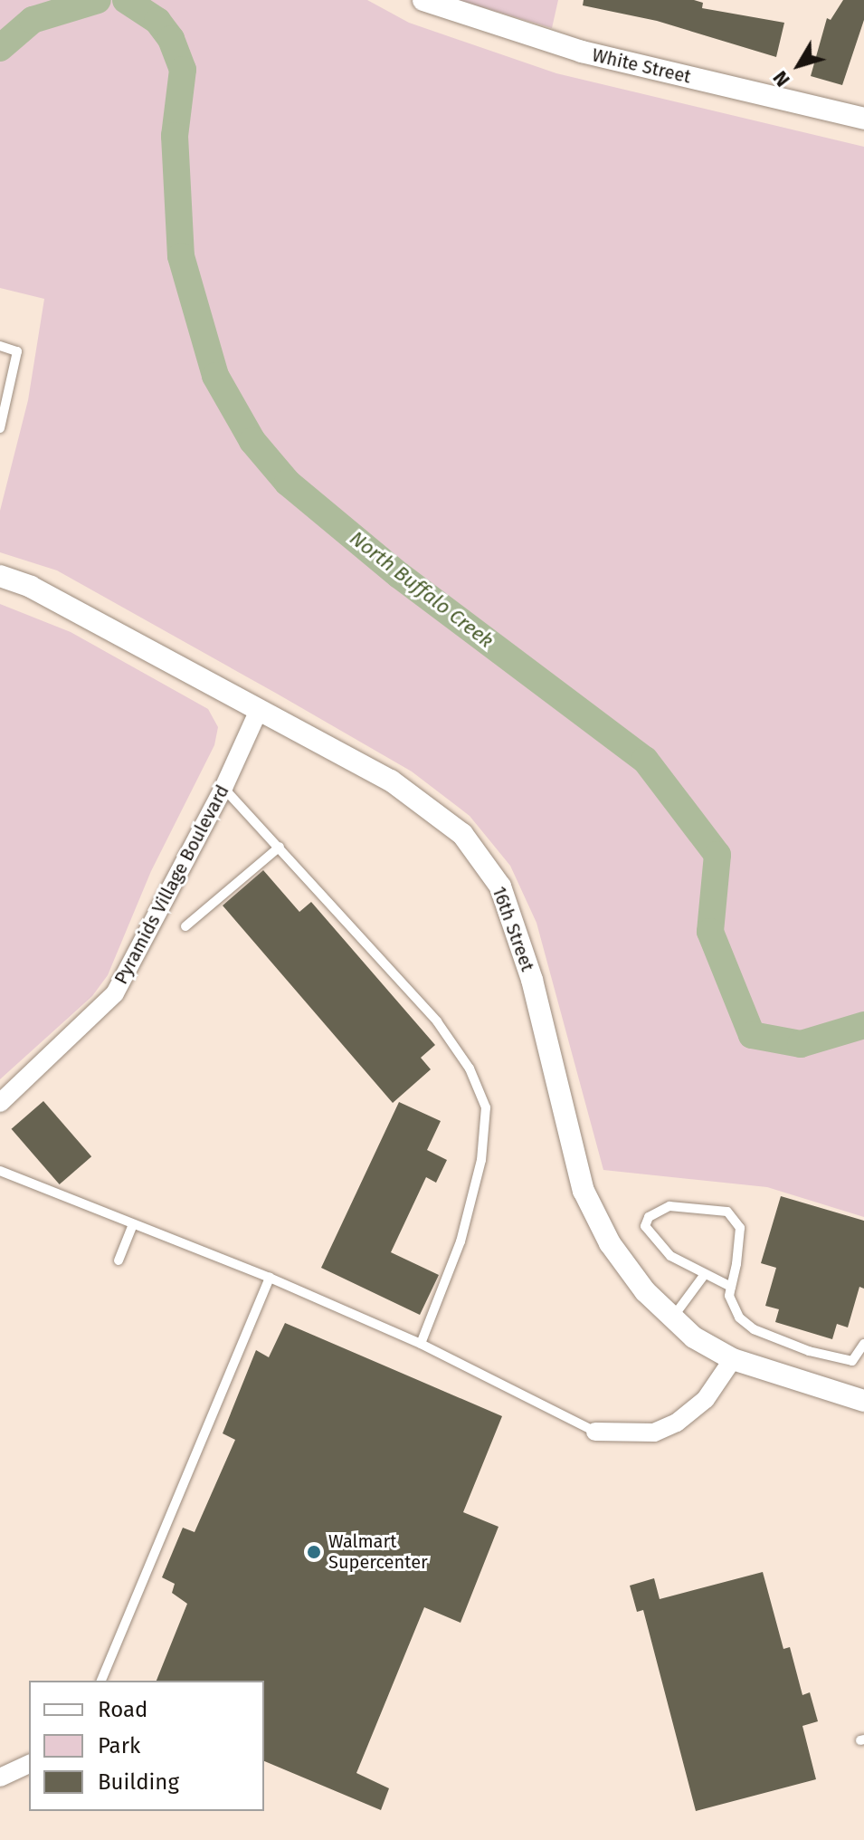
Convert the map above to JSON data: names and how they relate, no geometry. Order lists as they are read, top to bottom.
{
  "streets": {
    "street": ["White Street", "Pyramids Village Boulevard", "16th Street"]
  },
  "crossings": [
    ["Pyramids Village Boulevard", "16th Street"]
  ],
  "water": ["North Buffalo Creek"],
  "places": ["Walmart Supercenter"],
  "legend": ["Road", "Park", "Building"],
  "north": "bottom left"
}
